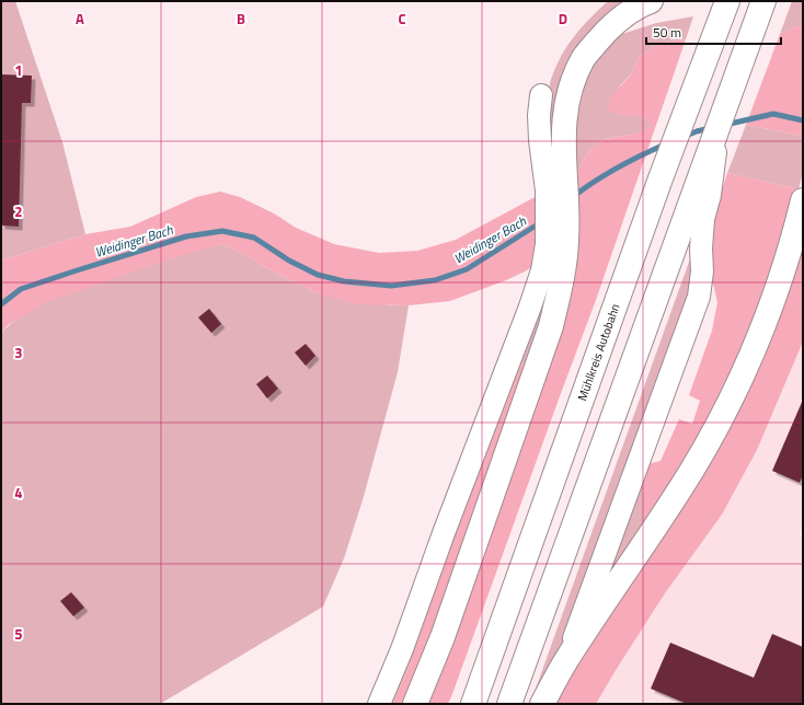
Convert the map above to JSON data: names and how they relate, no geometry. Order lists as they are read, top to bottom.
{
  "streets": {
    "highway": ["Mühlkreis Autobahn"]
  },
  "water": ["Weidinger Bach"],
  "scale_bar": "50 m",
  "grid": {
    "columns": [
      "A",
      "B",
      "C",
      "D"
    ],
    "rows": [
      "1",
      "2",
      "3",
      "4",
      "5"
    ]
  }
}
